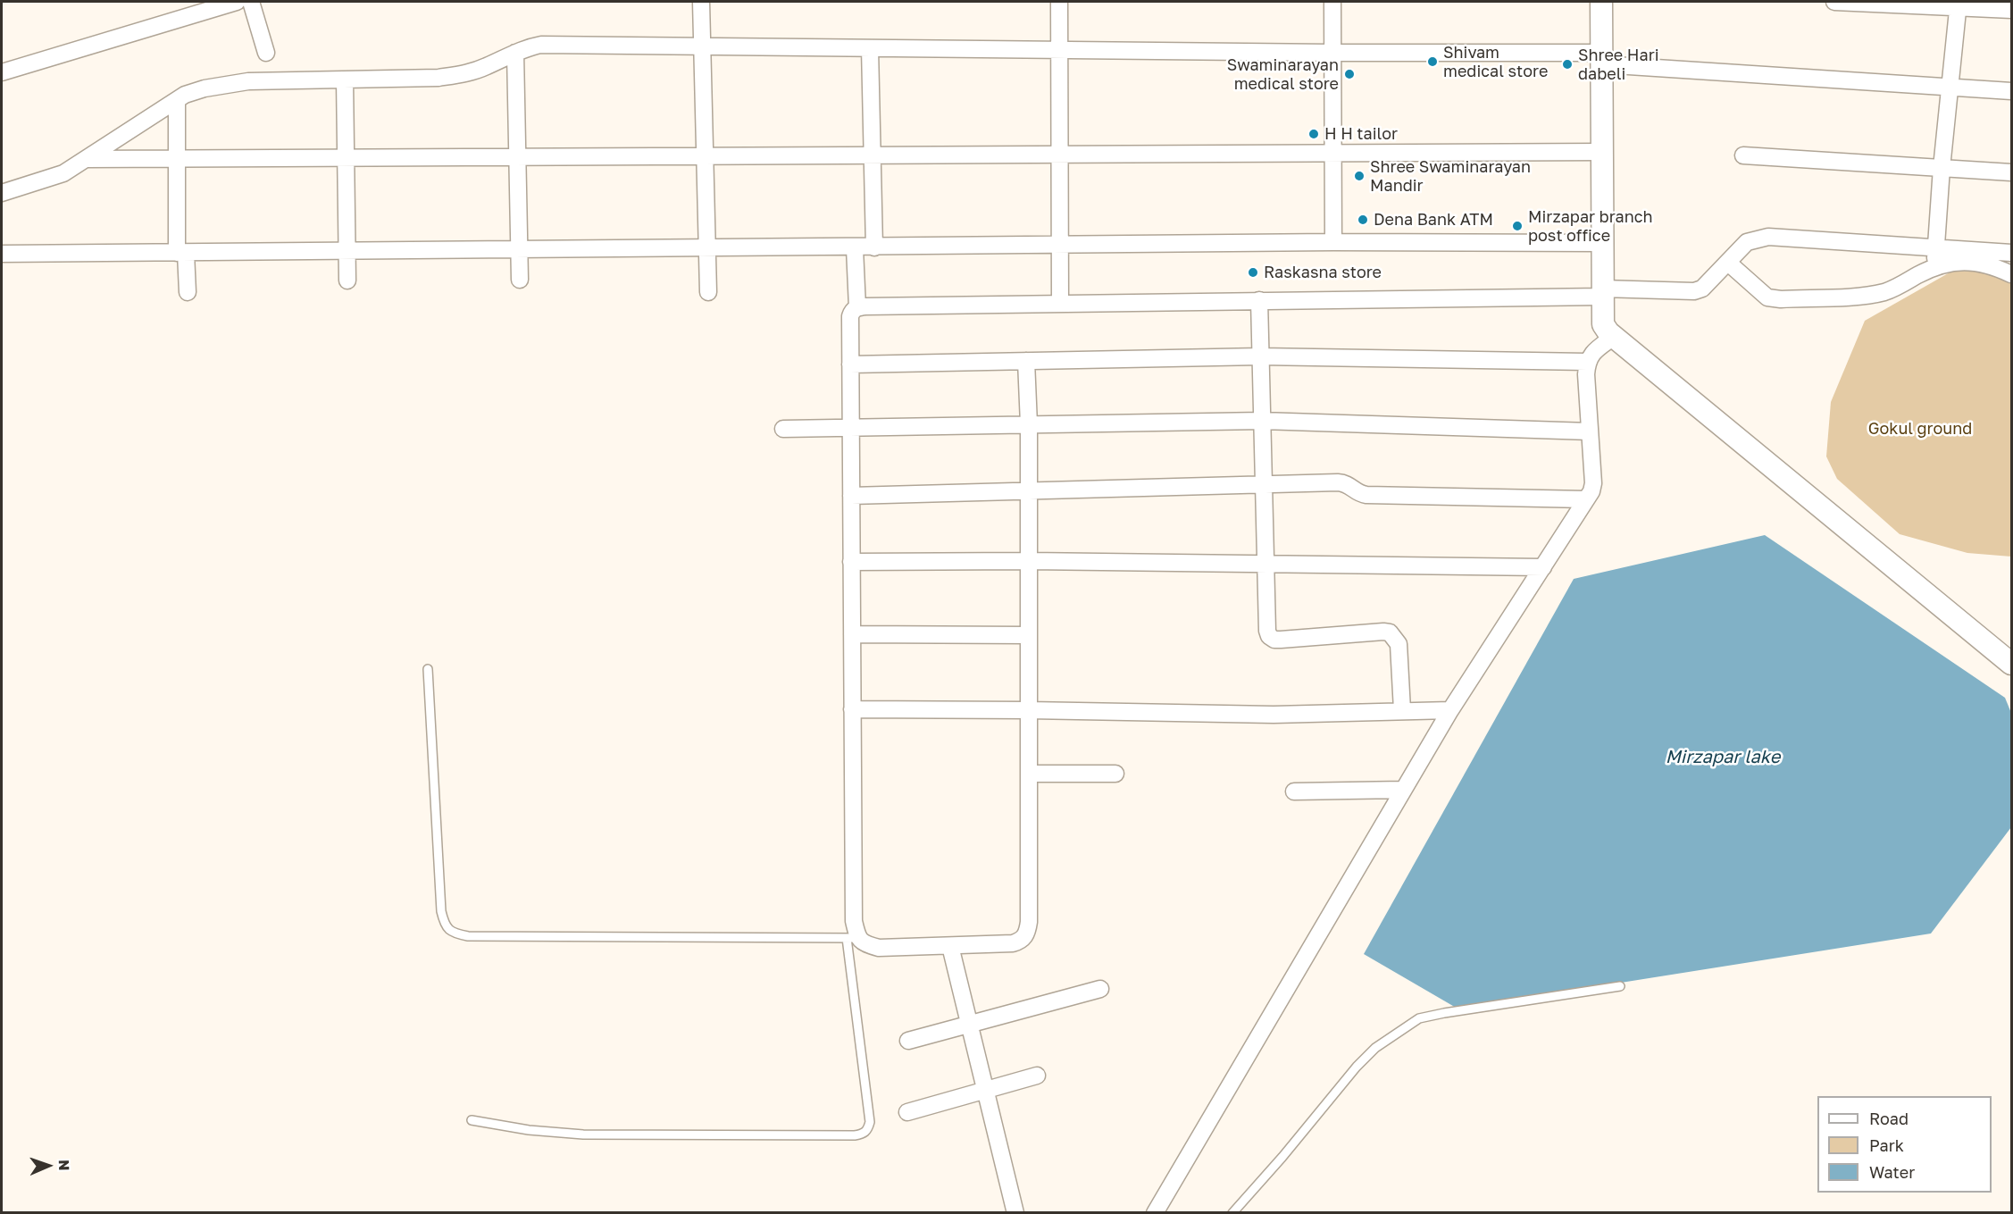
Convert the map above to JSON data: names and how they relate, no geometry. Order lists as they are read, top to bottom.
{
  "water": ["Mirzapar lake"],
  "parks": ["Gokul ground"],
  "places": [
    "Shivam medical store",
    "Shree Hari dabeli",
    "Swaminarayan medical store",
    "H H tailor",
    "Shree Swaminarayan Mandir",
    "Dena Bank ATM",
    "Mirzapar branch post office",
    "Raskasna store"
  ],
  "legend": ["Road", "Park", "Water"],
  "north": "right"
}
